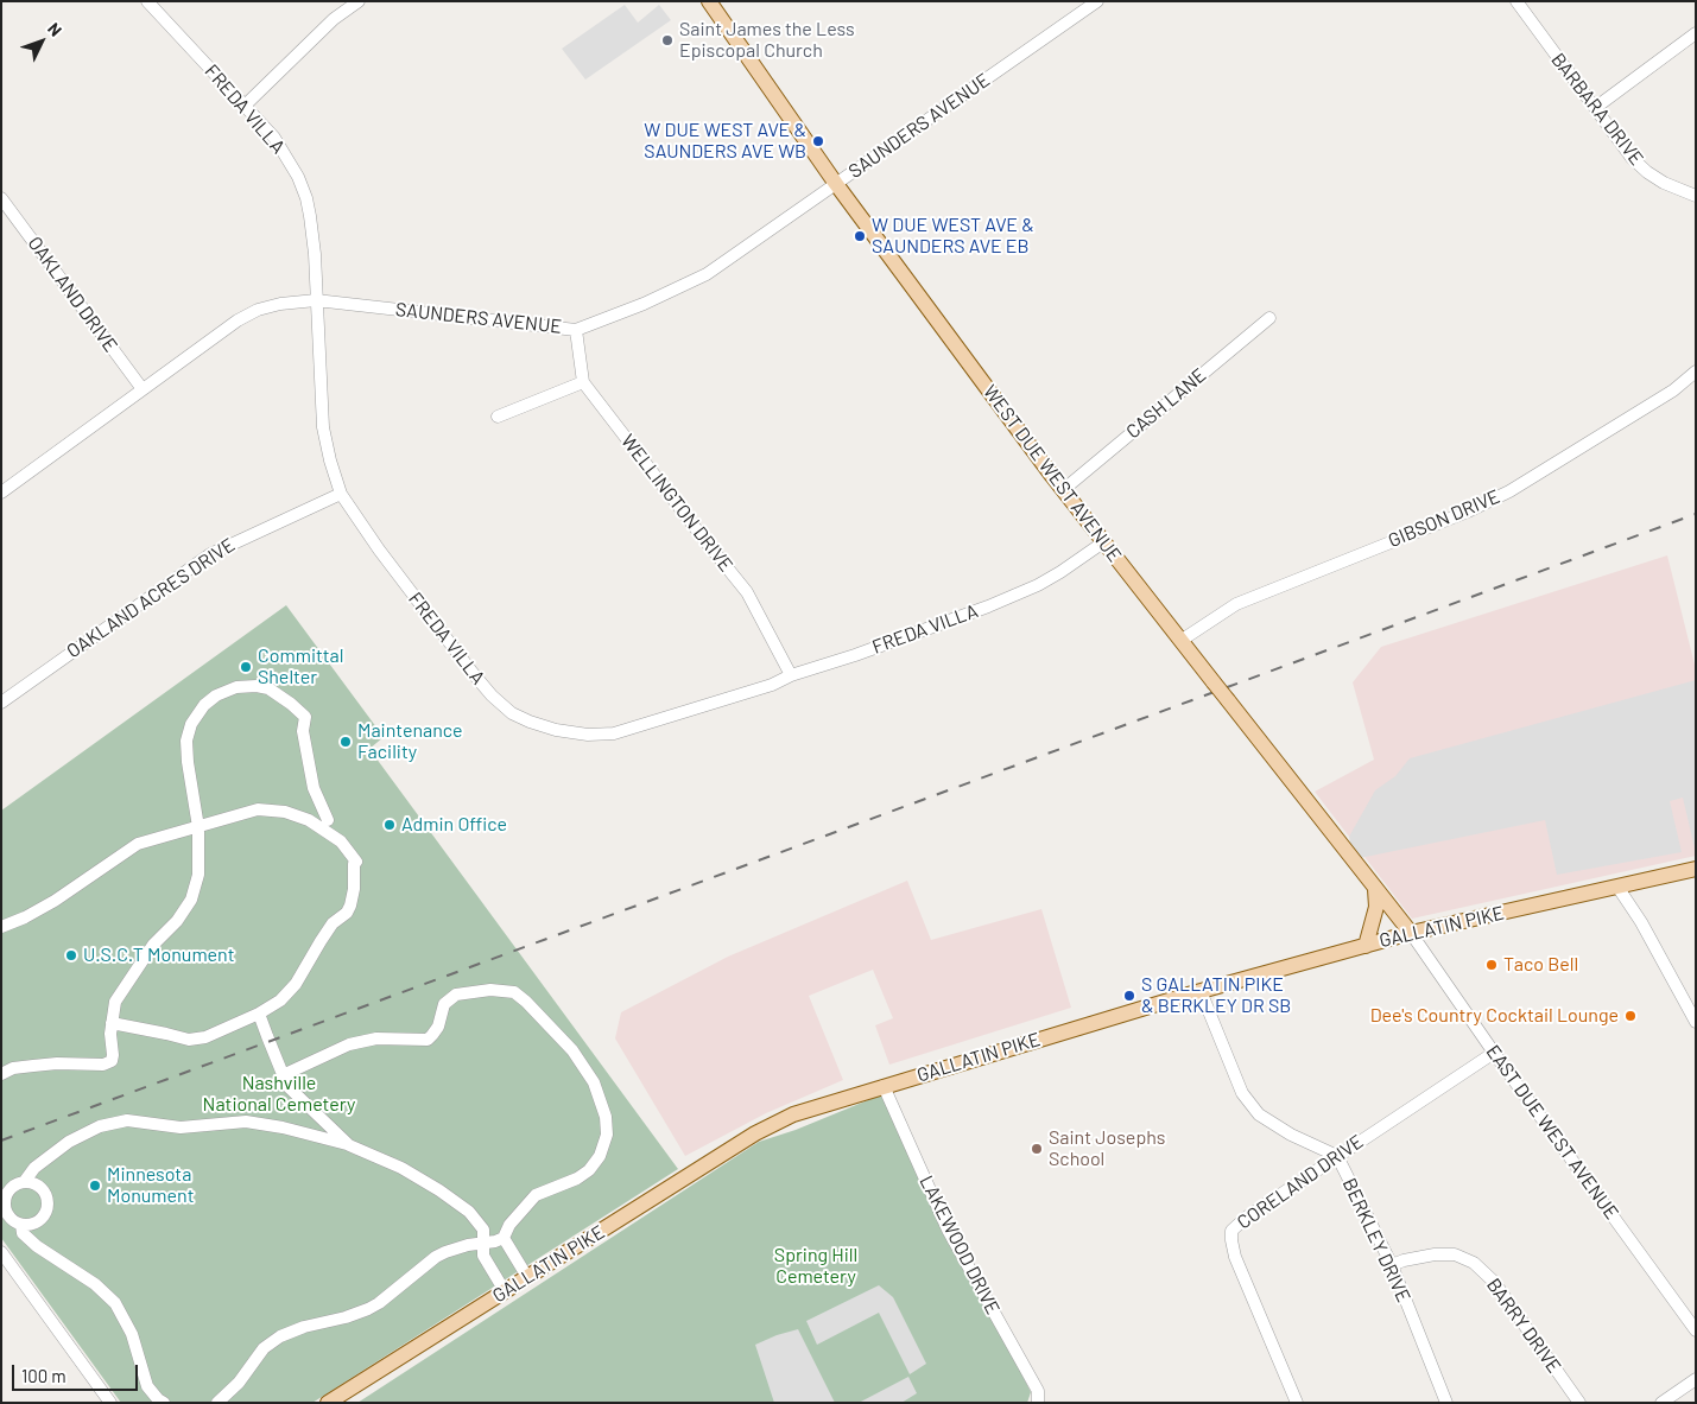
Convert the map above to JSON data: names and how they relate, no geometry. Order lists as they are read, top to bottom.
{
  "streets": {
    "main road": ["WEST DUE WEST AVENUE", "GALLATIN PIKE"],
    "street": [
      "FREDA VILLA",
      "BARBARA DRIVE",
      "SAUNDERS AVENUE",
      "OAKLAND DRIVE",
      "CASH LANE",
      "WELLINGTON DRIVE",
      "GIBSON DRIVE",
      "OAKLAND ACRES DRIVE",
      "EAST DUE WEST AVENUE",
      "CORELAND DRIVE",
      "BERKLEY DRIVE",
      "LAKEWOOD DRIVE",
      "BARRY DRIVE"
    ]
  },
  "crossings": [
    ["FREDA VILLA", "SAUNDERS AVENUE"],
    ["FREDA VILLA", "WEST DUE WEST AVENUE"],
    ["FREDA VILLA", "WELLINGTON DRIVE"],
    ["FREDA VILLA", "OAKLAND ACRES DRIVE"],
    ["SAUNDERS AVENUE", "OAKLAND DRIVE"],
    ["SAUNDERS AVENUE", "WEST DUE WEST AVENUE"],
    ["SAUNDERS AVENUE", "WELLINGTON DRIVE"],
    ["CASH LANE", "WEST DUE WEST AVENUE"],
    ["WEST DUE WEST AVENUE", "GIBSON DRIVE"],
    ["WEST DUE WEST AVENUE", "GALLATIN PIKE"],
    ["WEST DUE WEST AVENUE", "EAST DUE WEST AVENUE"],
    ["GALLATIN PIKE", "EAST DUE WEST AVENUE"],
    ["GALLATIN PIKE", "BERKLEY DRIVE"],
    ["GALLATIN PIKE", "LAKEWOOD DRIVE"],
    ["EAST DUE WEST AVENUE", "CORELAND DRIVE"],
    ["CORELAND DRIVE", "BERKLEY DRIVE"],
    ["BERKLEY DRIVE", "BARRY DRIVE"]
  ],
  "parks": ["Nashville National Cemetery", "Spring Hill Cemetery"],
  "places": [
    "Saint James the Less Episcopal Church",
    "W DUE WEST AVE & SAUNDERS AVE WB",
    "W DUE WEST AVE & SAUNDERS AVE EB",
    "Committal Shelter",
    "Maintenance Facility",
    "Admin Office",
    "U.S.C.T Monument",
    "Taco Bell",
    "S GALLATIN PIKE & BERKLEY DR SB",
    "Dee's Country Cocktail Lounge",
    "Saint Josephs School",
    "Minnesota Monument"
  ],
  "scale_bar": "100 m",
  "north": "top right"
}
